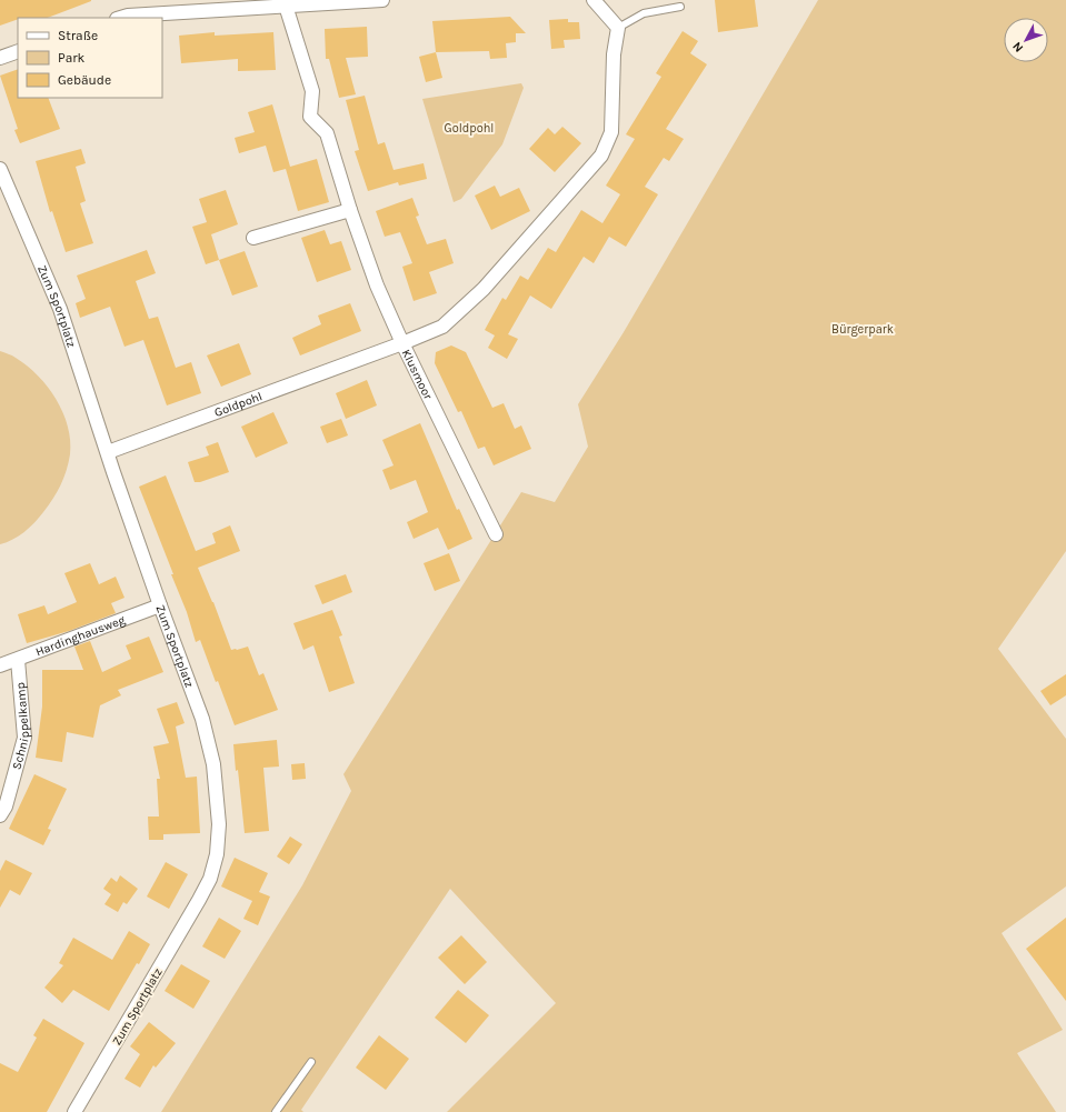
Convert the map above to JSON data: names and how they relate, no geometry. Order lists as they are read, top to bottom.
{
  "streets": {
    "street": [
      "Zum Sportplatz",
      "Klusmoor",
      "Goldpohl",
      "Hardinghausweg",
      "Schnippelkamp"
    ]
  },
  "crossings": [
    ["Zum Sportplatz", "Goldpohl"],
    ["Zum Sportplatz", "Hardinghausweg"],
    ["Klusmoor", "Goldpohl"],
    ["Hardinghausweg", "Schnippelkamp"]
  ],
  "parks": ["Goldpohl", "Bürgerpark"],
  "legend": ["Straße", "Park", "Gebäude"],
  "north": "bottom left"
}
